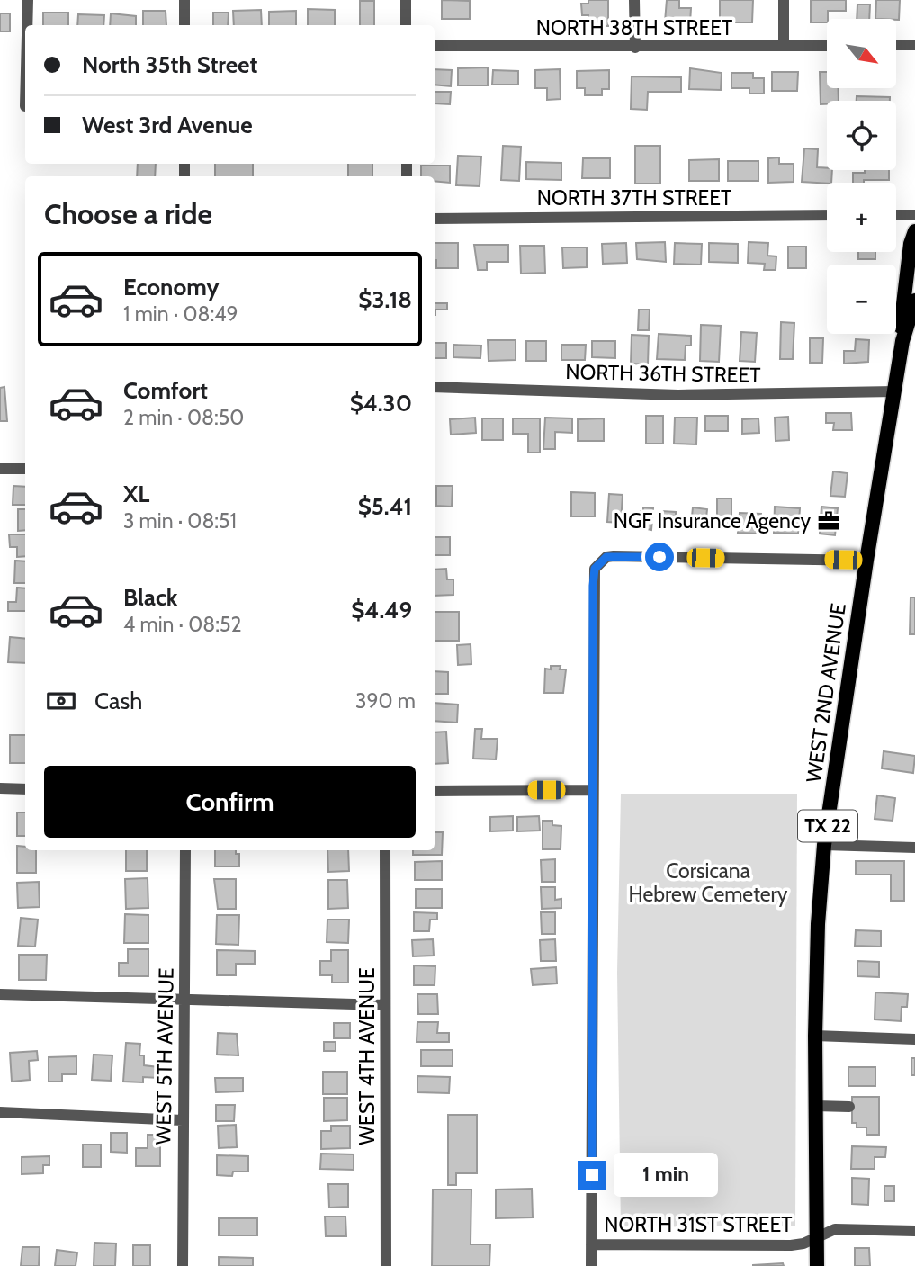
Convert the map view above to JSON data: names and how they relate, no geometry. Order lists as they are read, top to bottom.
{
  "streets": {
    "main road": ["WEST 2ND AVENUE", "TX 22"],
    "street": [
      "NORTH 38TH STREET",
      "NORTH 37TH STREET",
      "NORTH 36TH STREET",
      "WEST 5TH AVENUE",
      "WEST 4TH AVENUE",
      "NORTH 31ST STREET"
    ]
  },
  "crossings": [
    ["NORTH 36TH STREET", "WEST 2ND AVENUE"],
    ["NORTH 36TH STREET", "TX 22"],
    ["WEST 2ND AVENUE", "TX 22"],
    ["WEST 2ND AVENUE", "NORTH 31ST STREET"]
  ],
  "parks": ["Corsicana Hebrew Cemetery"],
  "places": {
    "office": ["NGF Insurance Agency"]
  },
  "north": "bottom right",
  "page": {
    "map_buttons": ["+", "−"],
    "banner": ["North 35th Street", "West 3rd Avenue"],
    "heading": "Choose a ride",
    "list": [
      {
        "name": "Economy",
        "note": "1 min · 08:49",
        "value": "$3.18"
      },
      {
        "name": "Comfort",
        "note": "2 min · 08:50",
        "value": "$4.30"
      },
      {
        "name": "XL",
        "note": "3 min · 08:51",
        "value": "$5.41"
      },
      {
        "name": "Black",
        "note": "4 min · 08:52",
        "value": "$4.49"
      }
    ],
    "pay": ["Cash", "390 m"],
    "buttons": "Confirm",
    "bubble": "1 min"
  }
}
